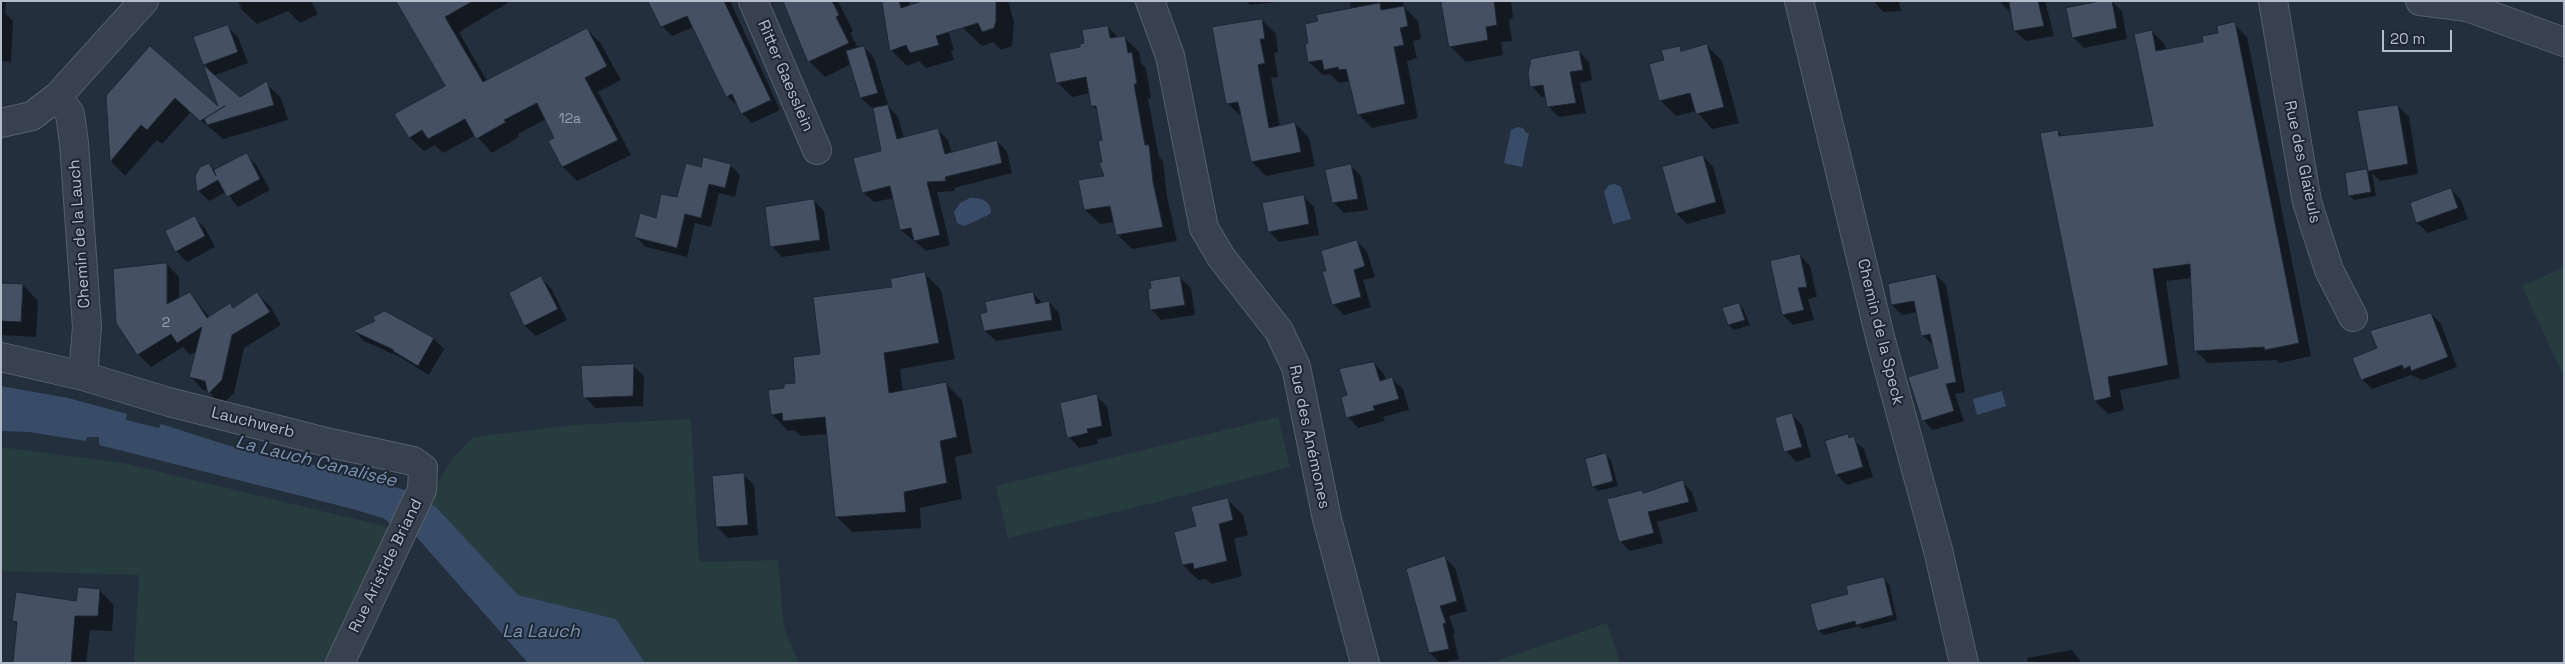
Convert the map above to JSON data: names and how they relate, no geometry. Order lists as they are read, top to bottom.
{
  "streets": {
    "street": [
      "Ritter Gaesslein",
      "Rue des Glaïeuls",
      "Chemin de la Lauch",
      "Chemin de la Speck",
      "Lauchwerb",
      "Rue des Anémones",
      "Rue Aristide Briand"
    ]
  },
  "crossings": [
    ["Chemin de la Lauch", "Lauchwerb"],
    ["Lauchwerb", "Rue Aristide Briand"]
  ],
  "water": ["La Lauch Canalisée", "La Lauch"],
  "house_numbers": ["12a", "2"],
  "scale_bar": "20 m"
}
